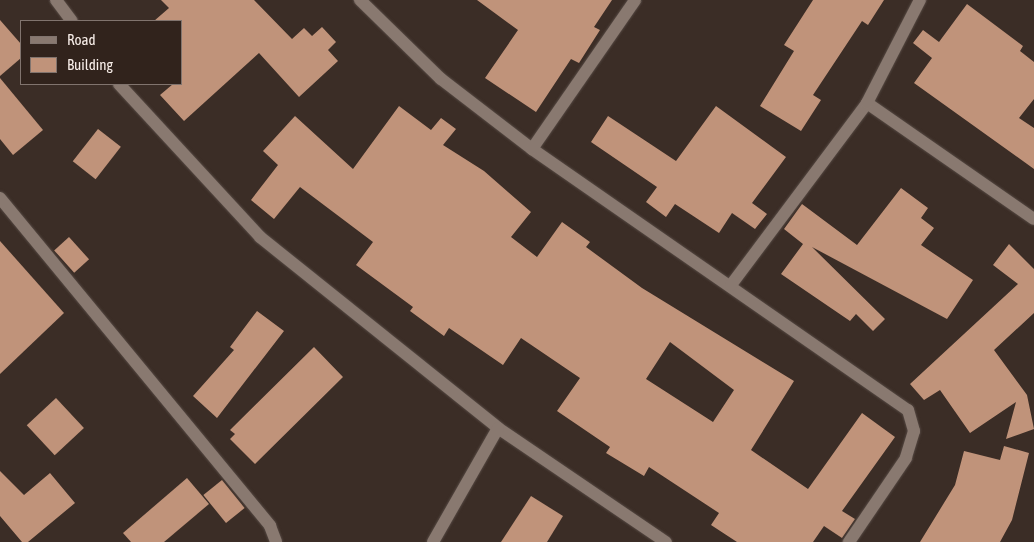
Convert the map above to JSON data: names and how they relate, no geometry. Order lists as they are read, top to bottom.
{
  "legend": ["Road", "Building"]
}
